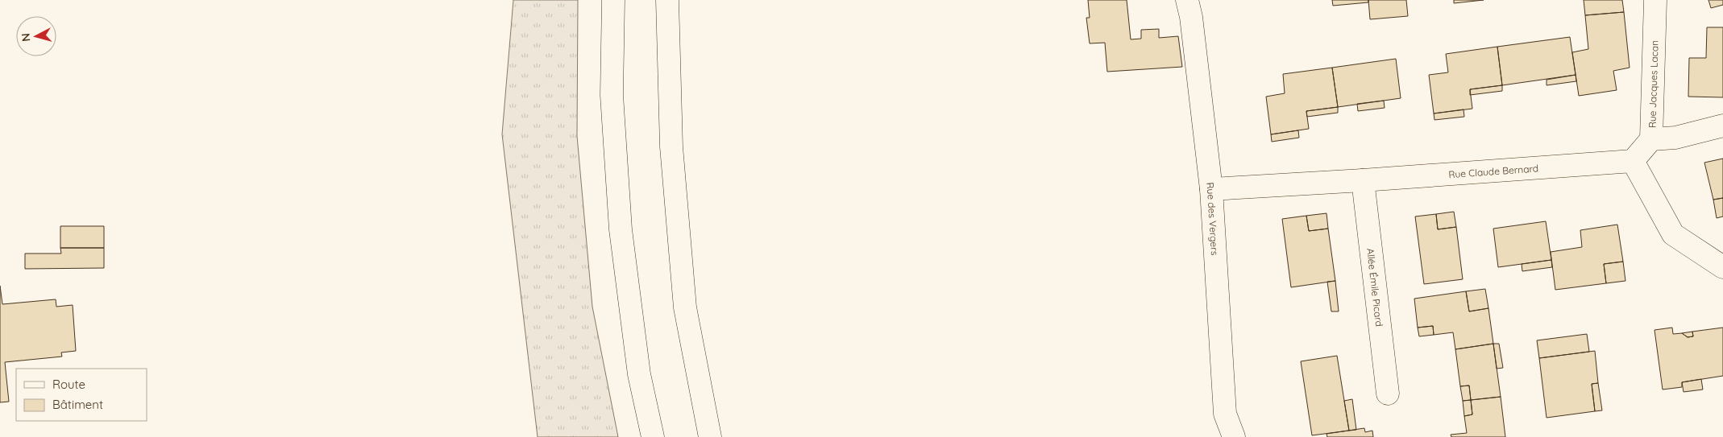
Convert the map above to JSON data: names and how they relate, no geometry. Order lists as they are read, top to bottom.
{
  "streets": {
    "main road": [
      "Rue Jacques Lacan",
      "Rue Claude Bernard",
      "Rue des Vergers",
      "Allée Émile Picard"
    ]
  },
  "crossings": [
    ["Rue Jacques Lacan", "Rue Claude Bernard"],
    ["Rue Claude Bernard", "Rue des Vergers"],
    ["Rue Claude Bernard", "Allée Émile Picard"]
  ],
  "legend": ["Route", "Bâtiment"],
  "north": "left"
}
